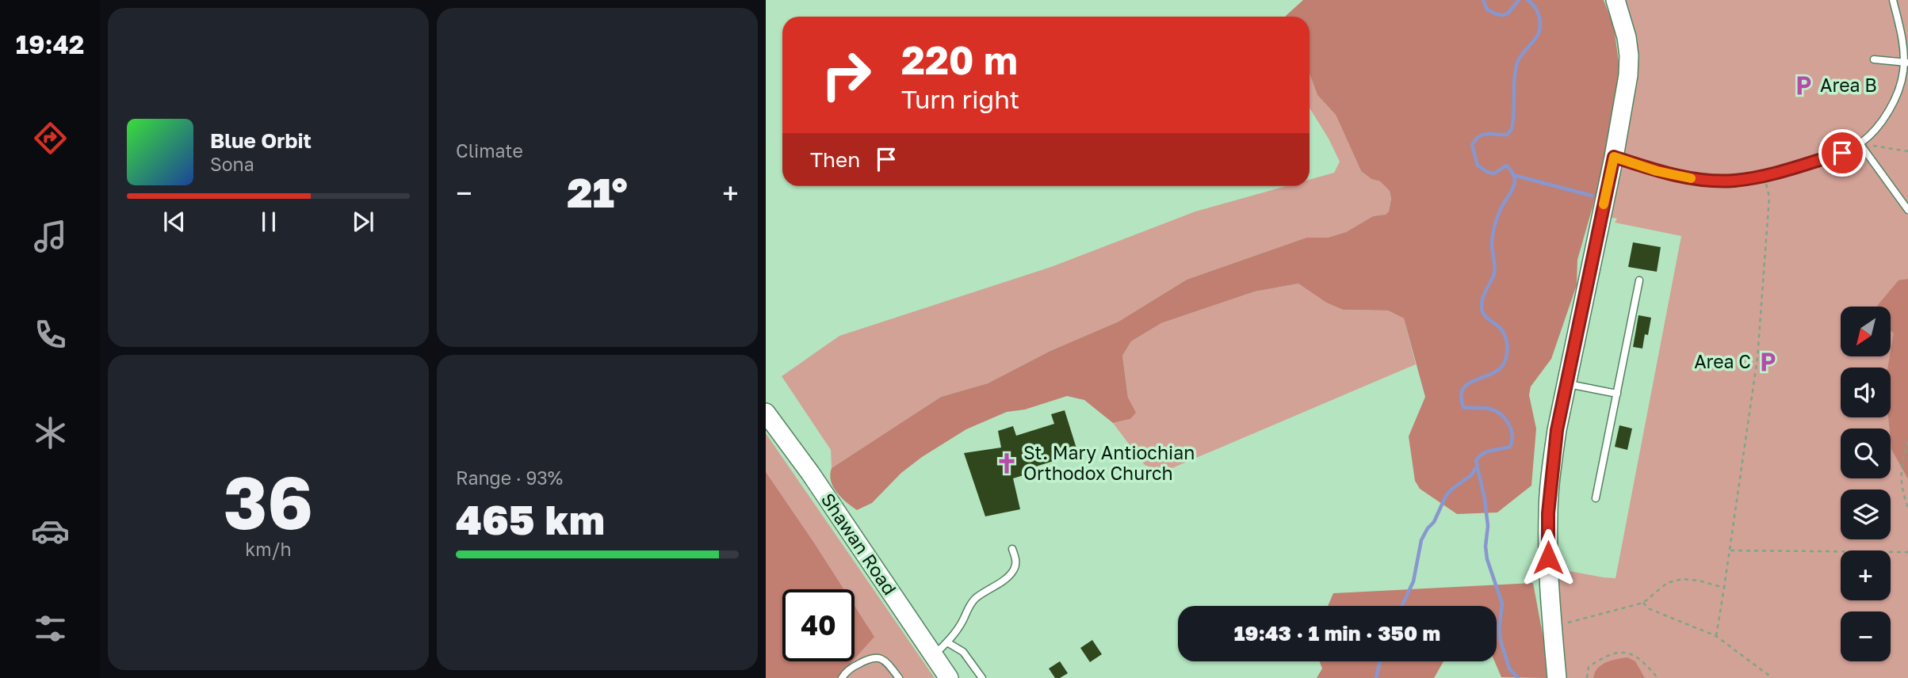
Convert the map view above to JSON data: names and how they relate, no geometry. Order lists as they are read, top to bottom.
{
  "streets": {
    "street": ["Shawan Road"]
  },
  "places": {
    "parking": ["Area B", "Area C"],
    "church": ["St. Mary Antiochian Orthodox Church"]
  },
  "north": "bottom left",
  "page": {
    "tabs": "19:42",
    "tile": [
      "Climate",
      ["36", "km/h"],
      ["Range · 93%", "465 km"]
    ],
    "turn": ["220 m", "Turn right"],
    "song": ["Blue Orbit", "Sona"],
    "then": "Then",
    "heat": ["−", "21°", "+"],
    "map_buttons": ["+", "−"],
    "limit": "40",
    "trip": "19:43 · 1 min · 350 m"
  }
}
